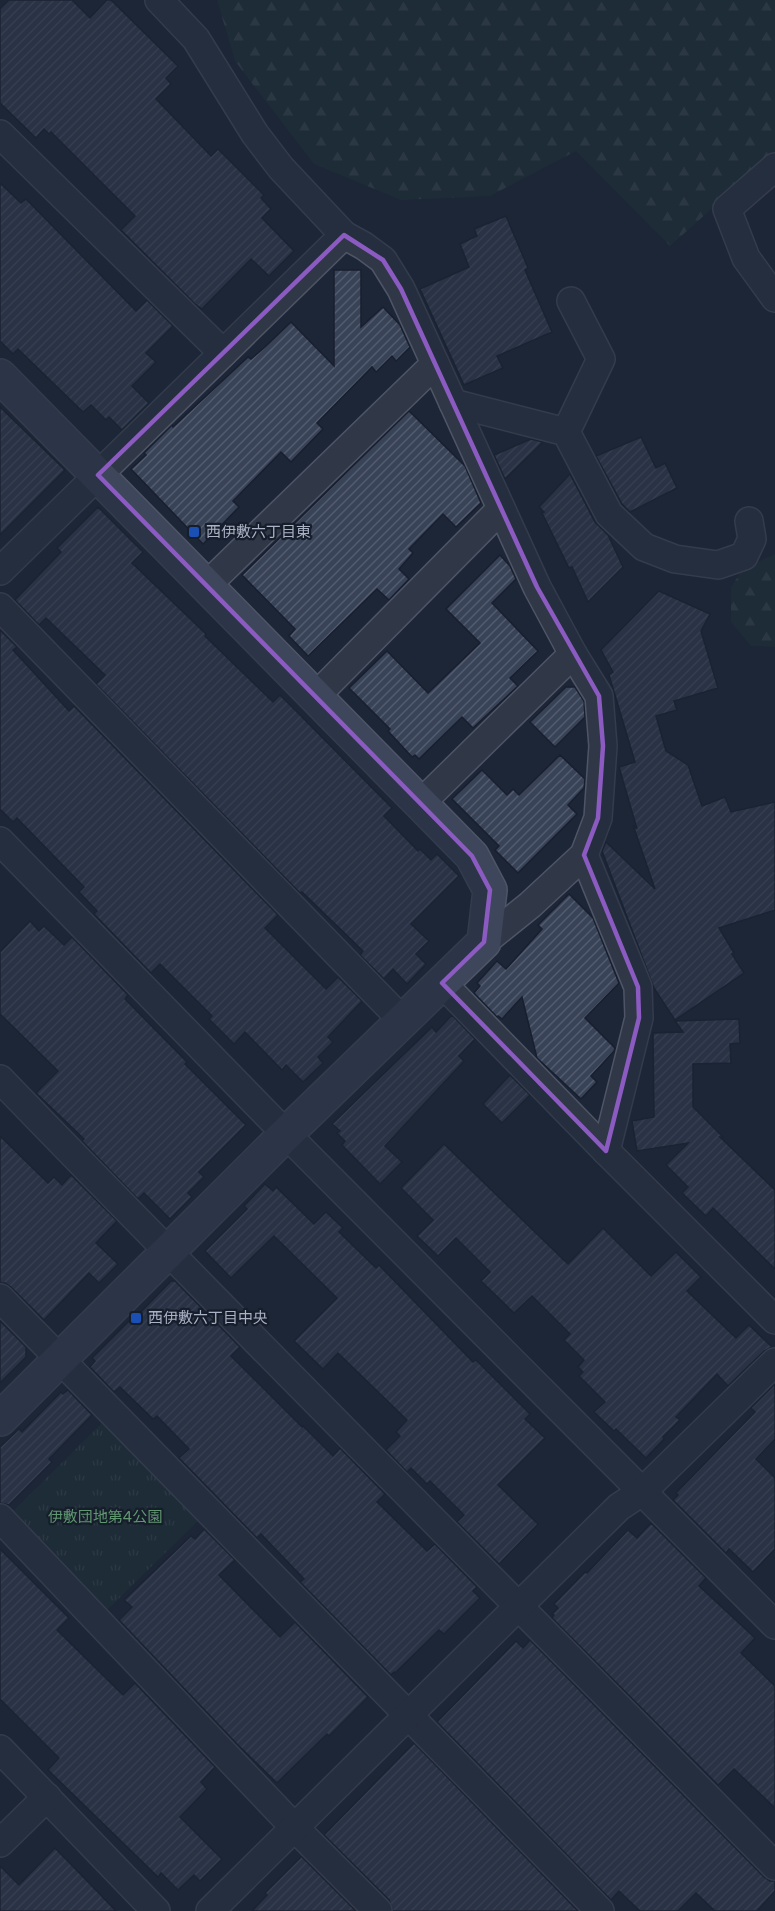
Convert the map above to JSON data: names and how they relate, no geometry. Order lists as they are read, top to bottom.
{
  "parks": ["伊敷団地第4公園"],
  "places": {
    "transit": ["西伊敷六丁目東", "西伊敷六丁目中央"]
  }
}
